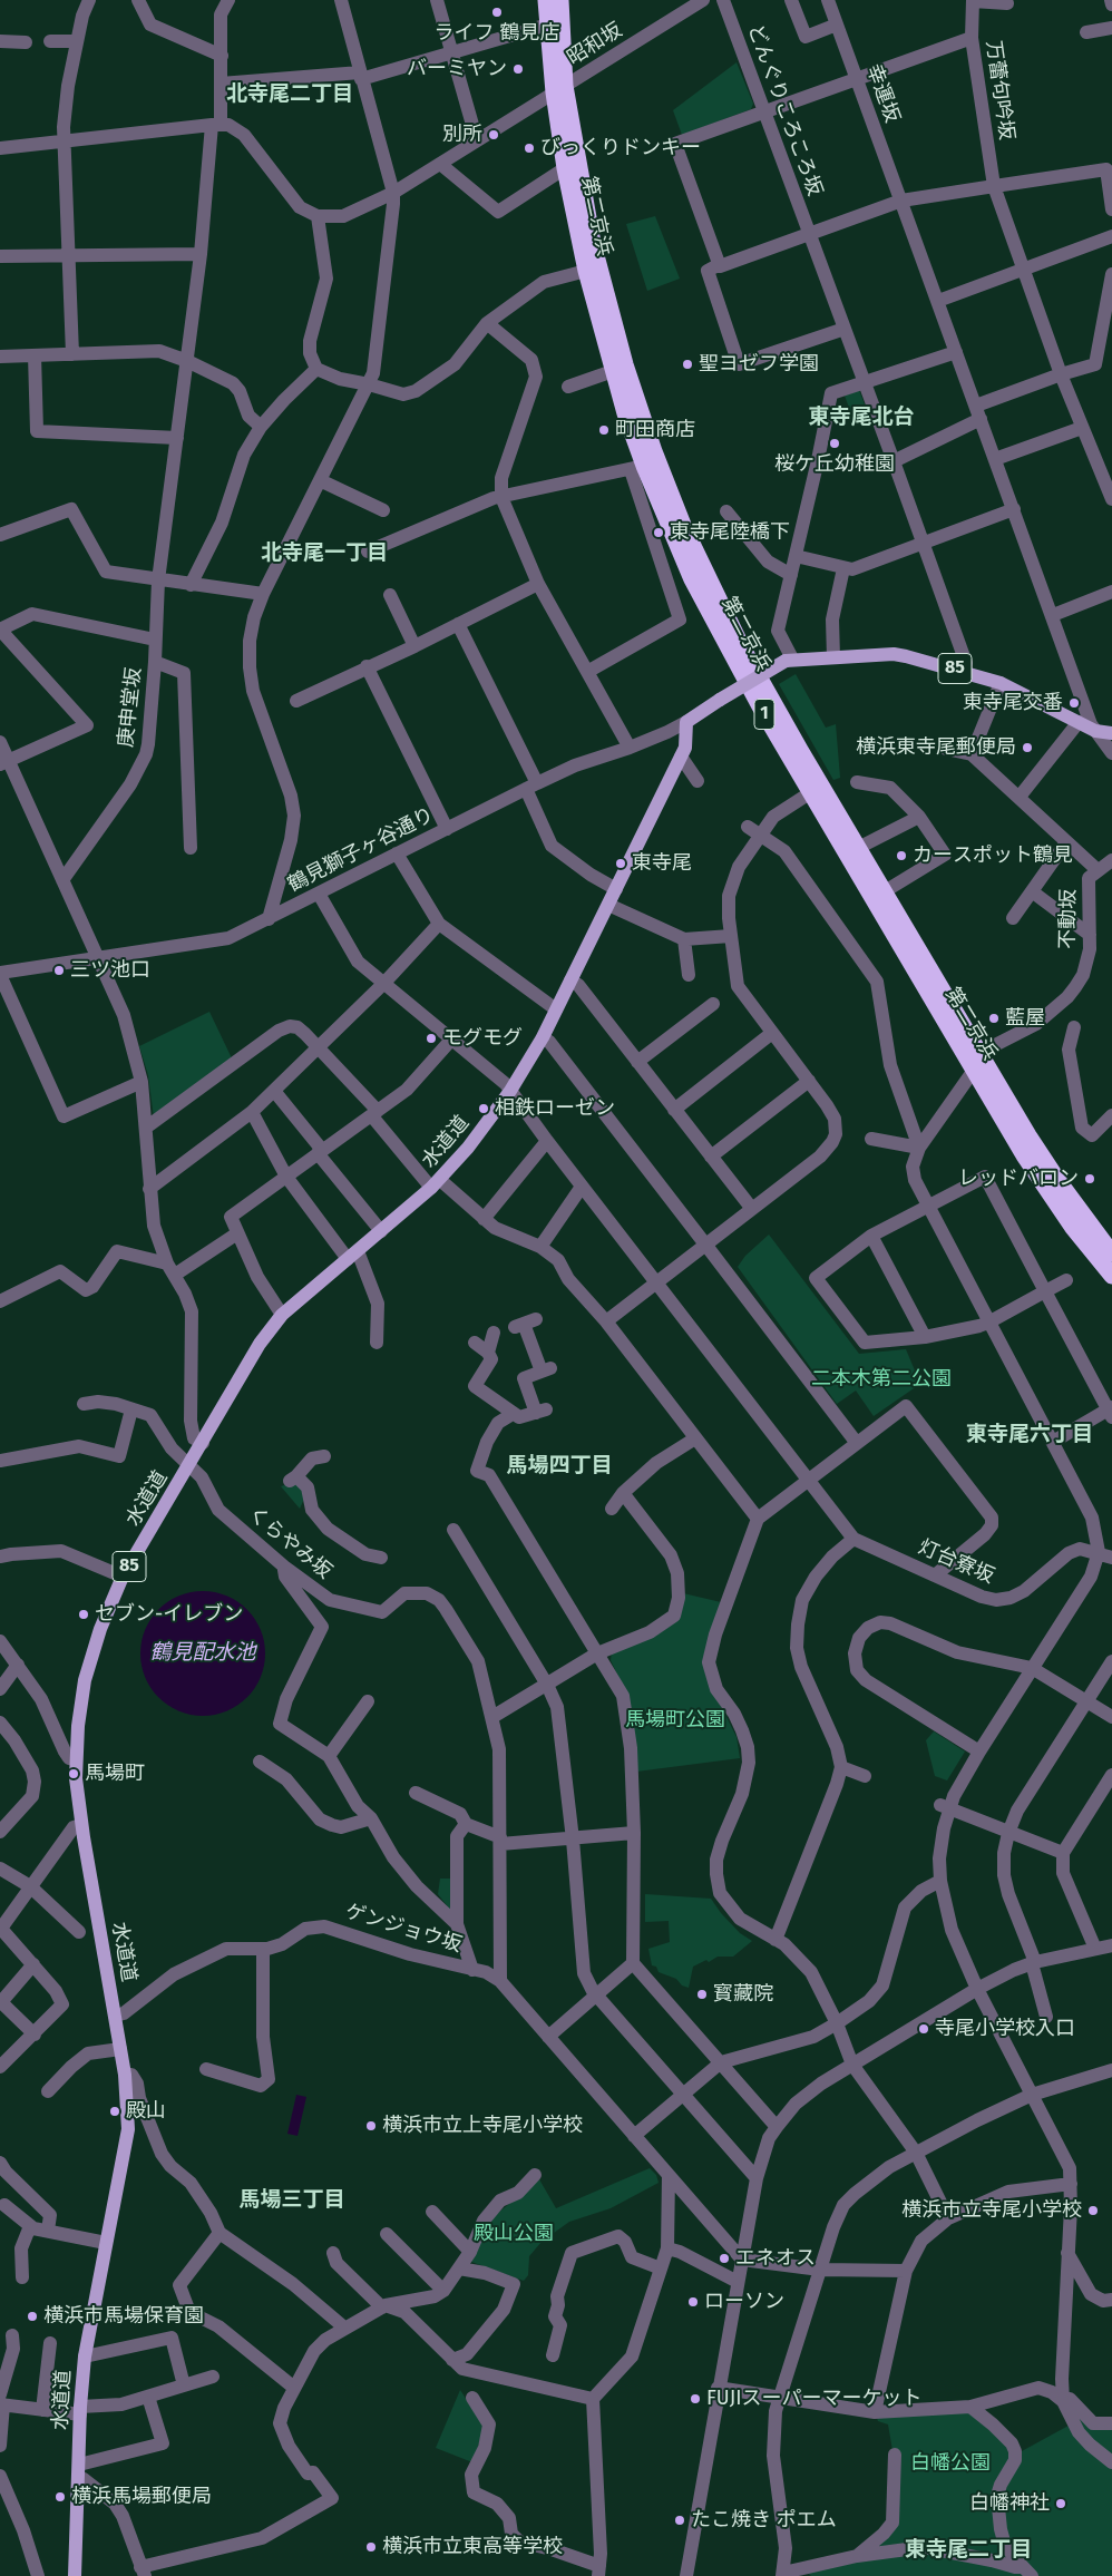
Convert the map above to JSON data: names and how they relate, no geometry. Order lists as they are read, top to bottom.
{
  "streets": {
    "highway": ["第二京浜", "1"],
    "main road": ["85", "鶴見獅子ヶ谷通り", "水道道"],
    "street": [
      "昭和坂",
      "万蕾句吟坂",
      "幸運坂",
      "どんぐりころころ坂",
      "庚申堂坂",
      "不動坂",
      "くらやみ坂",
      "灯台寮坂",
      "ゲンジョウ坂"
    ]
  },
  "crossings": [
    ["昭和坂", "第二京浜"],
    ["幸運坂", "85"],
    ["どんぐりころころ坂", "85"],
    ["第二京浜", "不動坂"],
    ["85", "鶴見獅子ヶ谷通り"],
    ["鶴見獅子ヶ谷通り", "水道道"],
    ["水道道", "くらやみ坂"],
    ["水道道", "ゲンジョウ坂"]
  ],
  "districts": [
    "北寺尾二丁目",
    "東寺尾北台",
    "北寺尾一丁目",
    "東寺尾六丁目",
    "馬場四丁目",
    "馬場三丁目",
    "東寺尾二丁目"
  ],
  "water": ["鶴見配水池"],
  "parks": [
    "二本木第二公園",
    "馬場町公園",
    "殿山公園",
    "白幡公園"
  ],
  "places": [
    "ライフ 鶴見店",
    "バーミヤン",
    "別所",
    "びっくりドンキー",
    "聖ヨゼフ学園",
    "町田商店",
    "桜ケ丘幼稚園",
    "東寺尾陸橋下",
    "東寺尾交番",
    "横浜東寺尾郵便局",
    "カースポット鶴見",
    "東寺尾",
    "三ツ池口",
    "藍屋",
    "モグモグ",
    "相鉄ローゼン",
    "レッドバロン",
    "セブン-イレブン",
    "馬場町",
    "寳藏院",
    "寺尾小学校入口",
    "殿山",
    "横浜市立上寺尾小学校",
    "横浜市立寺尾小学校",
    "エネオス",
    "ローソン",
    "横浜市馬場保育園",
    "FUJIスーパーマーケット",
    "横浜馬場郵便局",
    "白幡神社",
    "たこ焼き ポエム",
    "横浜市立東高等学校"
  ]
}
